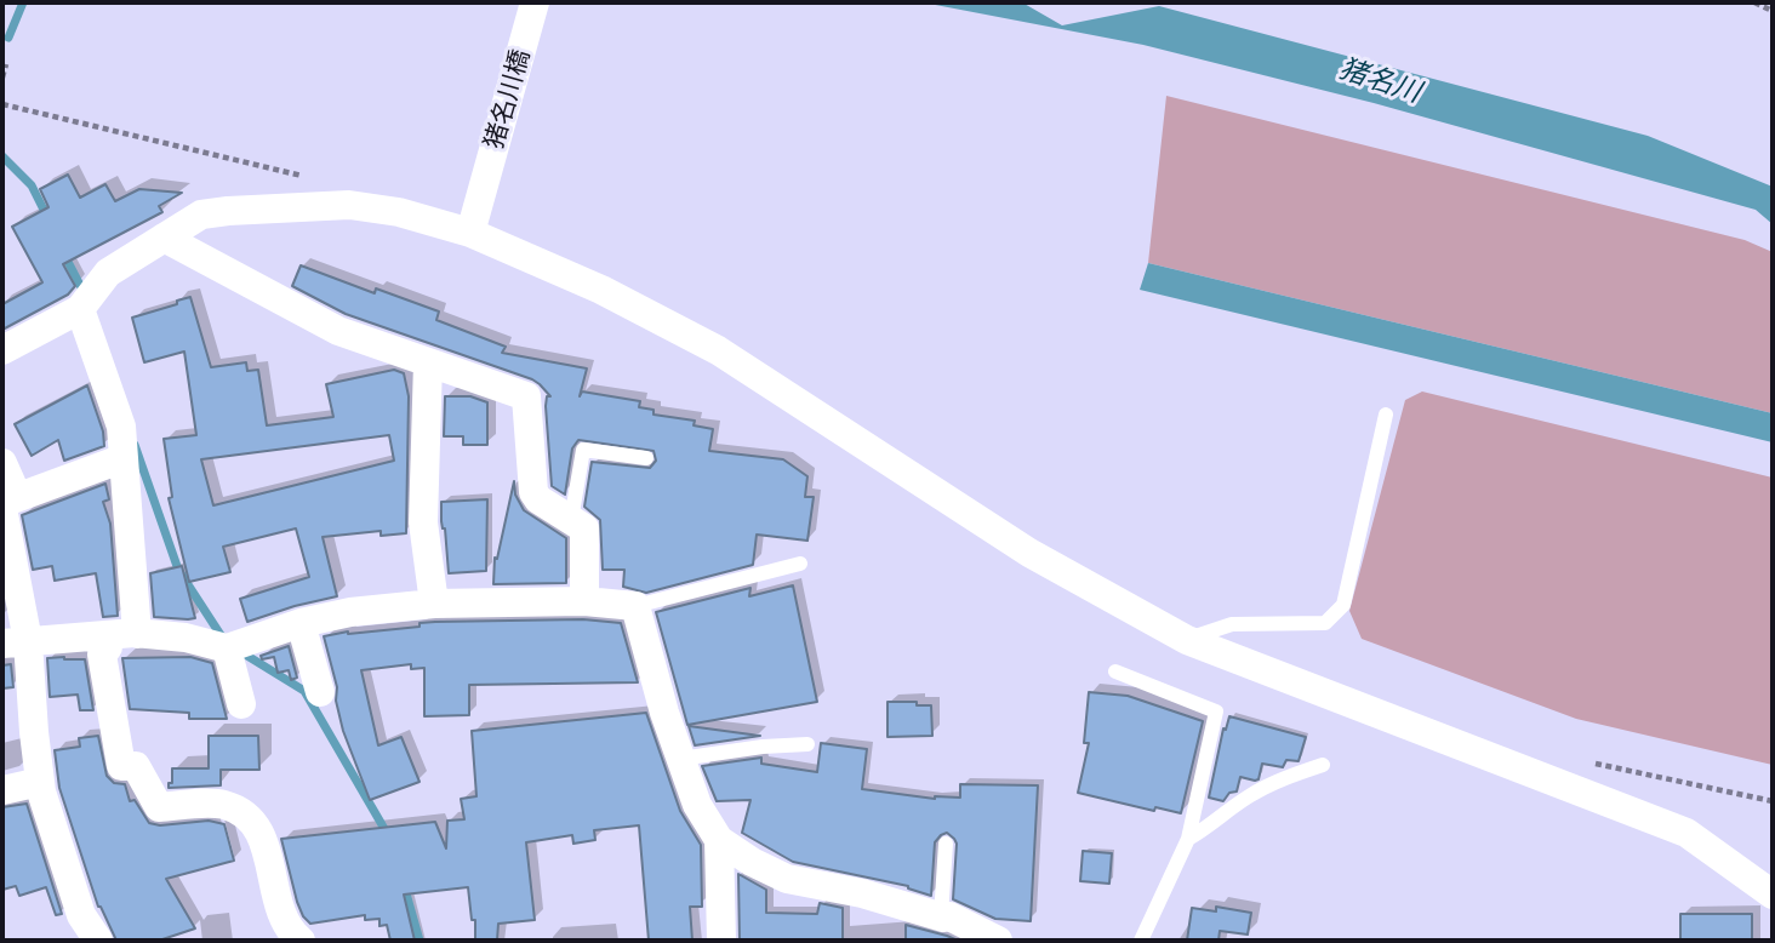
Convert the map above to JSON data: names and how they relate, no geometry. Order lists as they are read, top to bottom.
{
  "streets": {
    "street": ["猪名川橋"]
  },
  "water": ["猪名川"]
}
